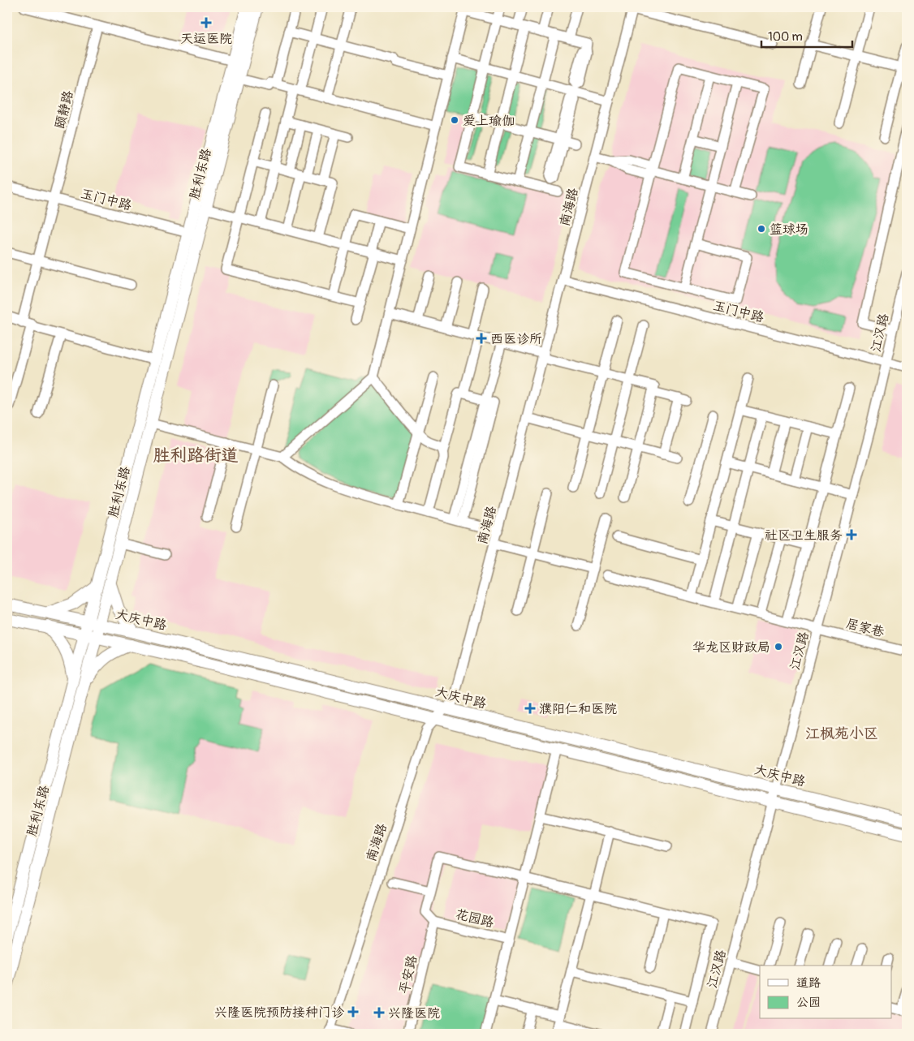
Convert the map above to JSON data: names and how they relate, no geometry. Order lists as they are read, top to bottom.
{
  "streets": {
    "main road": ["胜利东路", "大庆中路"],
    "street": [
      "颐静路",
      "玉门中路",
      "南海路",
      "江汉路",
      "居家巷",
      "花园路",
      "平安路"
    ]
  },
  "crossings": [
    ["颐静路", "玉门中路"],
    ["胜利东路", "玉门中路"],
    ["胜利东路", "大庆中路"],
    ["玉门中路", "南海路"],
    ["玉门中路", "江汉路"],
    ["南海路", "大庆中路"],
    ["江汉路", "大庆中路"],
    ["江汉路", "居家巷"],
    ["花园路", "平安路"]
  ],
  "districts": ["胜利路街道", "江枫苑小区"],
  "places": {
    "health": [
      "天运医院",
      "西医诊所",
      "社区卫生服务",
      "濮阳仁和医院",
      "兴隆医院预防接种门诊",
      "兴隆医院"
    ],
    "other": ["爱上瑜伽", "篮球场", "华龙区财政局"]
  },
  "legend": ["道路", "公园"],
  "scale_bar": "100 m"
}
